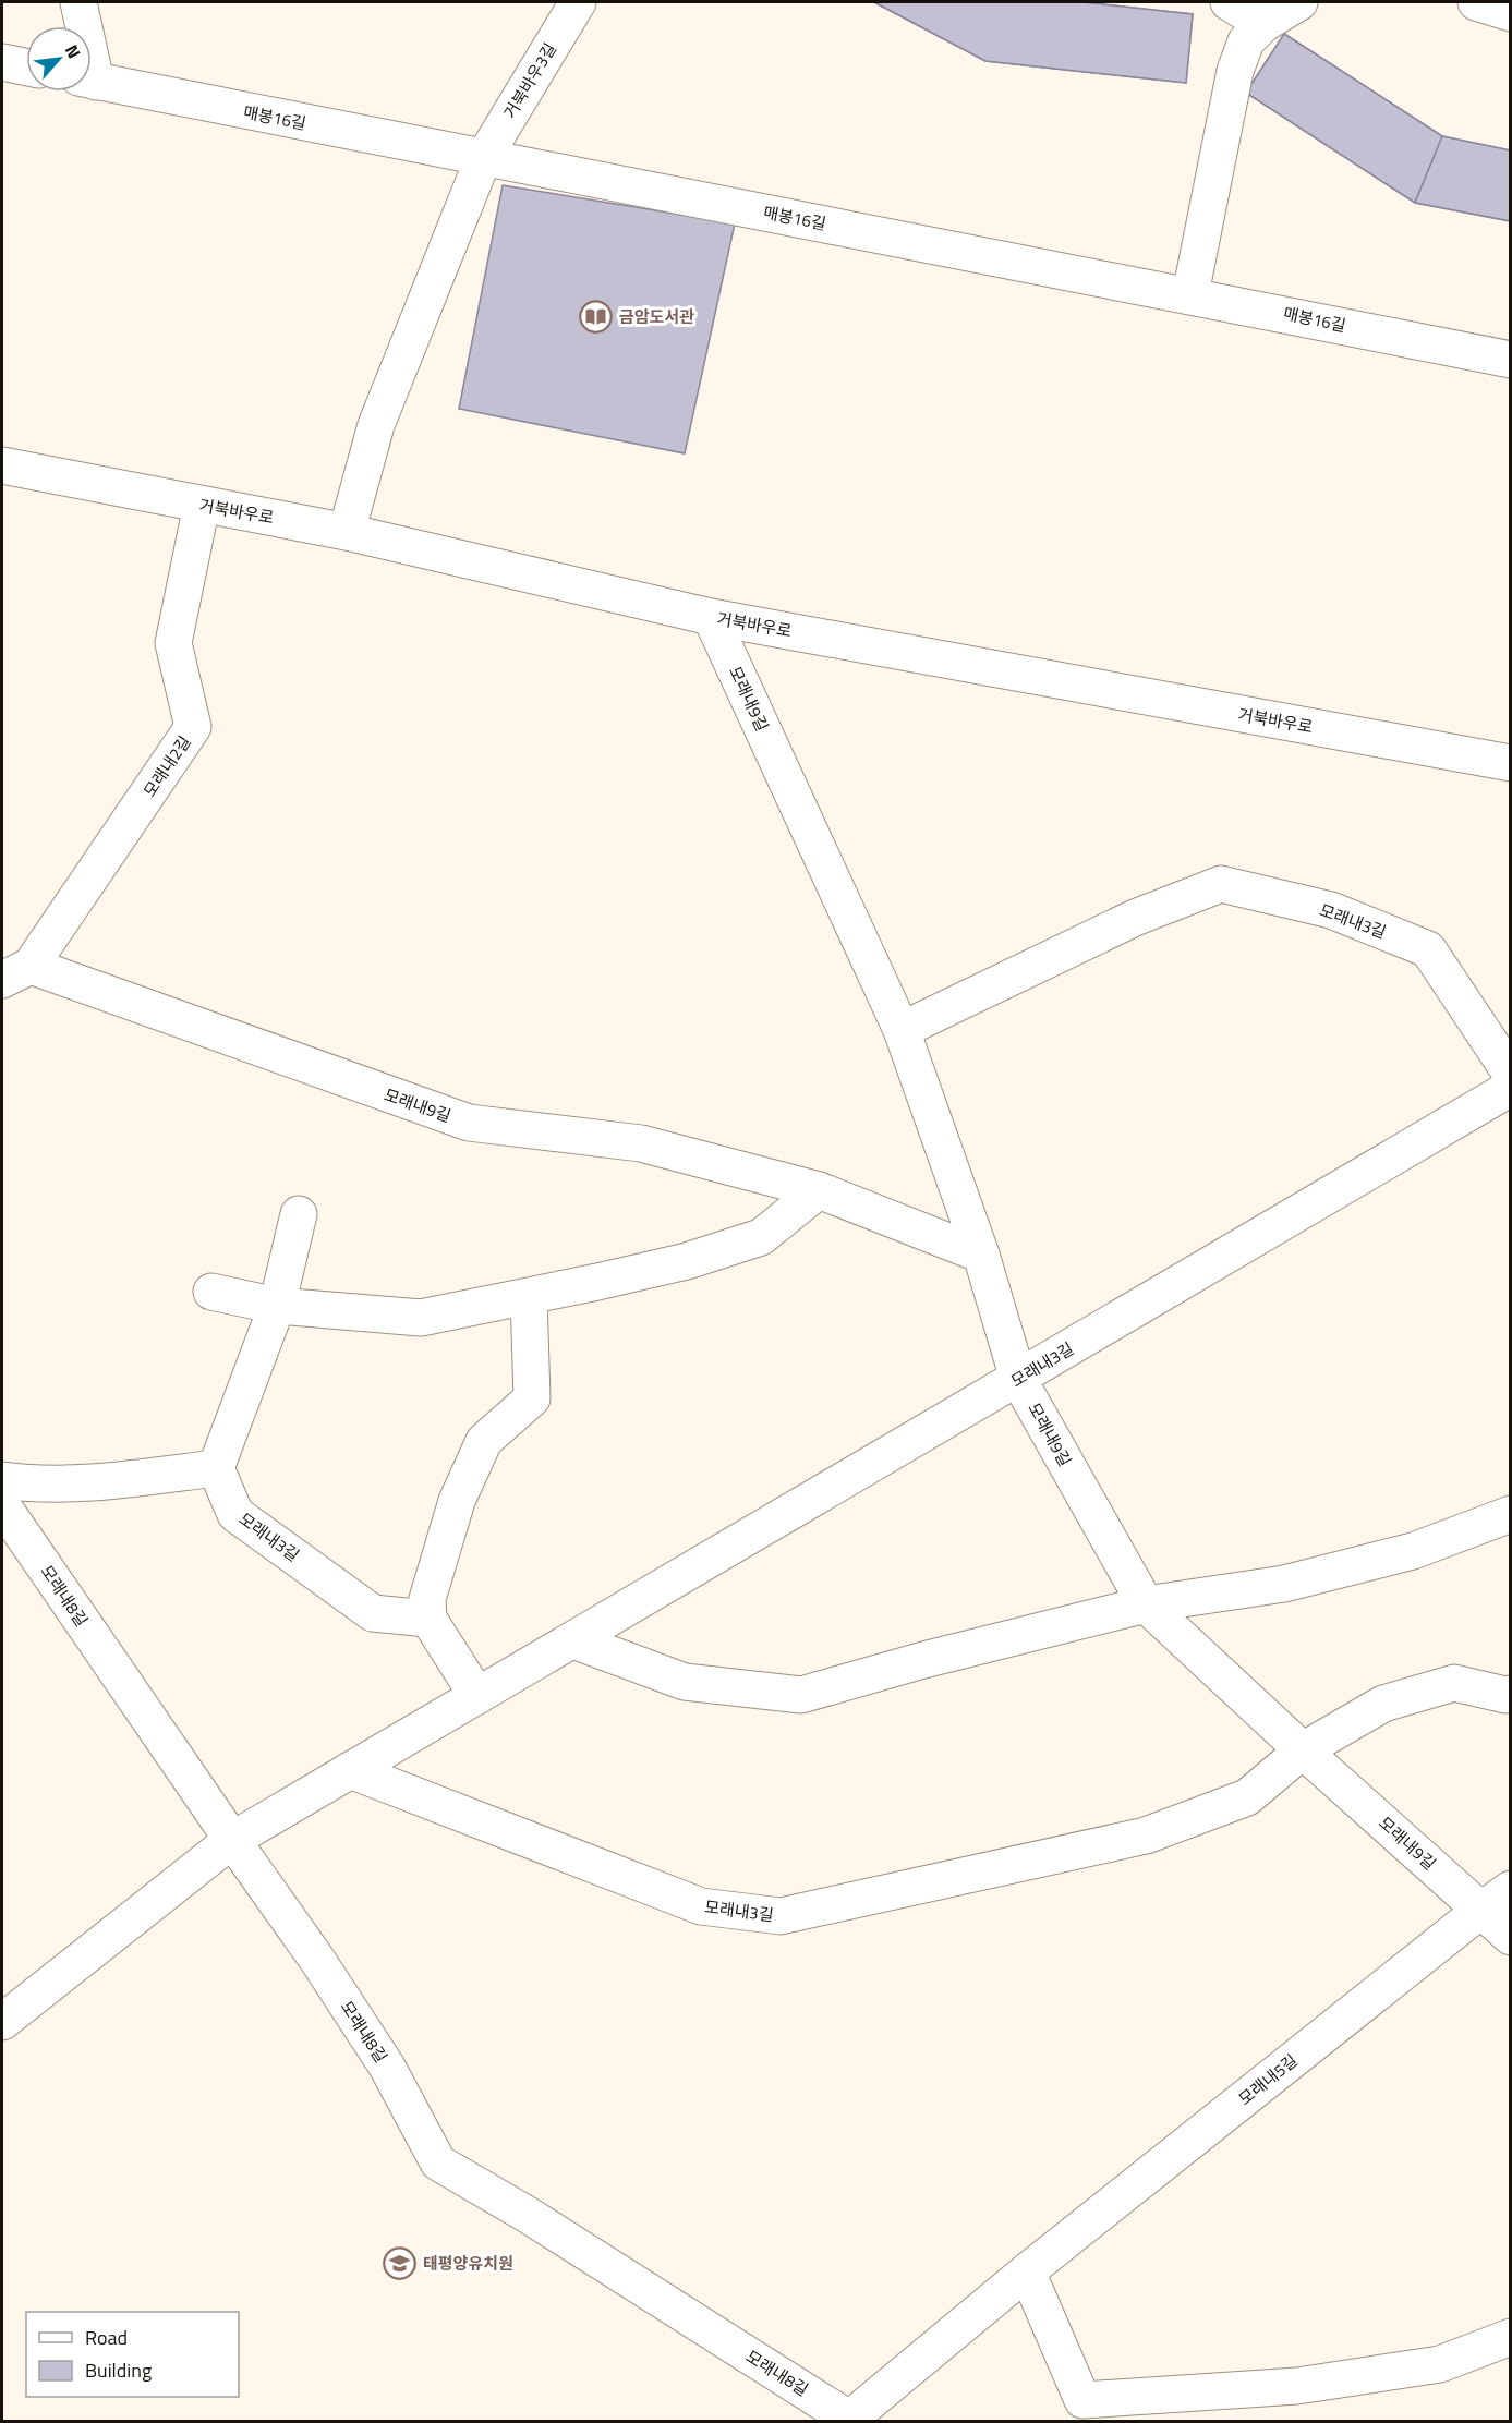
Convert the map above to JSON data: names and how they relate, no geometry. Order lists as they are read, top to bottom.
{
  "streets": {
    "street": [
      "거북바우3길",
      "매봉16길",
      "거북바우로",
      "모래내9길",
      "모래내2길",
      "모래내3길",
      "모래내8길",
      "모래내5길"
    ]
  },
  "crossings": [
    ["거북바우3길", "매봉16길"],
    ["거북바우3길", "거북바우로"],
    ["거북바우로", "모래내9길"],
    ["거북바우로", "모래내2길"],
    ["모래내9길", "모래내2길"],
    ["모래내9길", "모래내3길"],
    ["모래내9길", "모래내5길"],
    ["모래내3길", "모래내8길"],
    ["모래내8길", "모래내5길"]
  ],
  "places": {
    "library": ["금암도서관"],
    "school or university": ["태평양유치원"]
  },
  "legend": ["Road", "Building"],
  "north": "top right"
}
